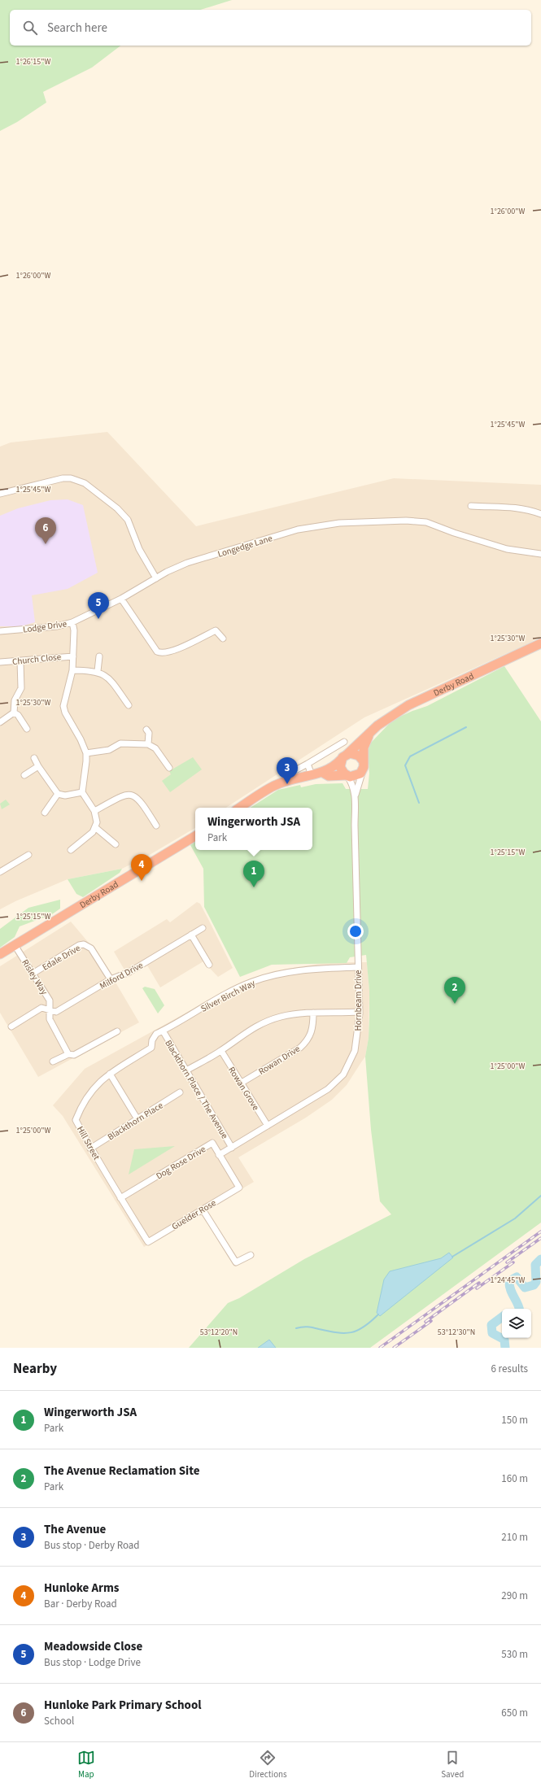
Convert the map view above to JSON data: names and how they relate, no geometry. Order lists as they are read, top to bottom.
{
  "streets": {
    "highway": ["Derby Road"],
    "street": [
      "Longedge Lane",
      "Lodge Drive",
      "Church Close",
      "Edale Drive",
      "Milford Drive",
      "Risley Way",
      "Silver Birch Way",
      "Hornbeam Drive",
      "Rowan Drive",
      "Rowan Grove",
      "Blackthorn Place / The Avenue",
      "Blackthorn Place",
      "Hill Street",
      "Dog Rose Drive",
      "Guelder Rose"
    ]
  },
  "crossings": [
    ["Longedge Lane", "Lodge Drive"],
    ["Derby Road", "Risley Way"],
    ["Derby Road", "Hornbeam Drive"],
    ["Edale Drive", "Milford Drive"],
    ["Edale Drive", "Risley Way"],
    ["Milford Drive", "Risley Way"],
    ["Silver Birch Way", "Hornbeam Drive"],
    ["Silver Birch Way", "Hill Street"],
    ["Hornbeam Drive", "Rowan Grove"],
    ["Hornbeam Drive", "Blackthorn Place / The Avenue"],
    ["Hornbeam Drive", "Dog Rose Drive"],
    ["Rowan Drive", "Rowan Grove"],
    ["Blackthorn Place / The Avenue", "Hill Street"],
    ["Blackthorn Place", "Hill Street"],
    ["Hill Street", "Dog Rose Drive"],
    ["Hill Street", "Guelder Rose"],
    ["Dog Rose Drive", "Guelder Rose"]
  ],
  "page": {
    "search": "Search here",
    "pins": [
      "6",
      "5",
      "3",
      "4",
      "1",
      "2"
    ],
    "popup": ["Wingerworth JSA", "Park"],
    "heading": ["Nearby", "6 results"],
    "list": [
      {
        "mark": "1",
        "name": "Wingerworth JSA",
        "note": "Park",
        "value": "150 m"
      },
      {
        "mark": "2",
        "name": "The Avenue Reclamation Site",
        "note": "Park",
        "value": "160 m"
      },
      {
        "mark": "3",
        "name": "The Avenue",
        "note": "Bus stop · Derby Road",
        "value": "210 m"
      },
      {
        "mark": "4",
        "name": "Hunloke Arms",
        "note": "Bar · Derby Road",
        "value": "290 m"
      },
      {
        "mark": "5",
        "name": "Meadowside Close",
        "note": "Bus stop · Lodge Drive",
        "value": "530 m"
      },
      {
        "mark": "6",
        "name": "Hunloke Park Primary School",
        "note": "School",
        "value": "650 m"
      }
    ],
    "nav": ["Map", "Directions", "Saved"]
  },
  "coordinates": [
    "1°26'15\"W",
    "1°26'00\"W",
    "1°25'45\"W",
    "1°25'30\"W",
    "1°25'15\"W",
    "1°25'00\"W",
    "1°24'45\"W",
    "53°12'20\"N",
    "53°12'30\"N"
  ]
}
